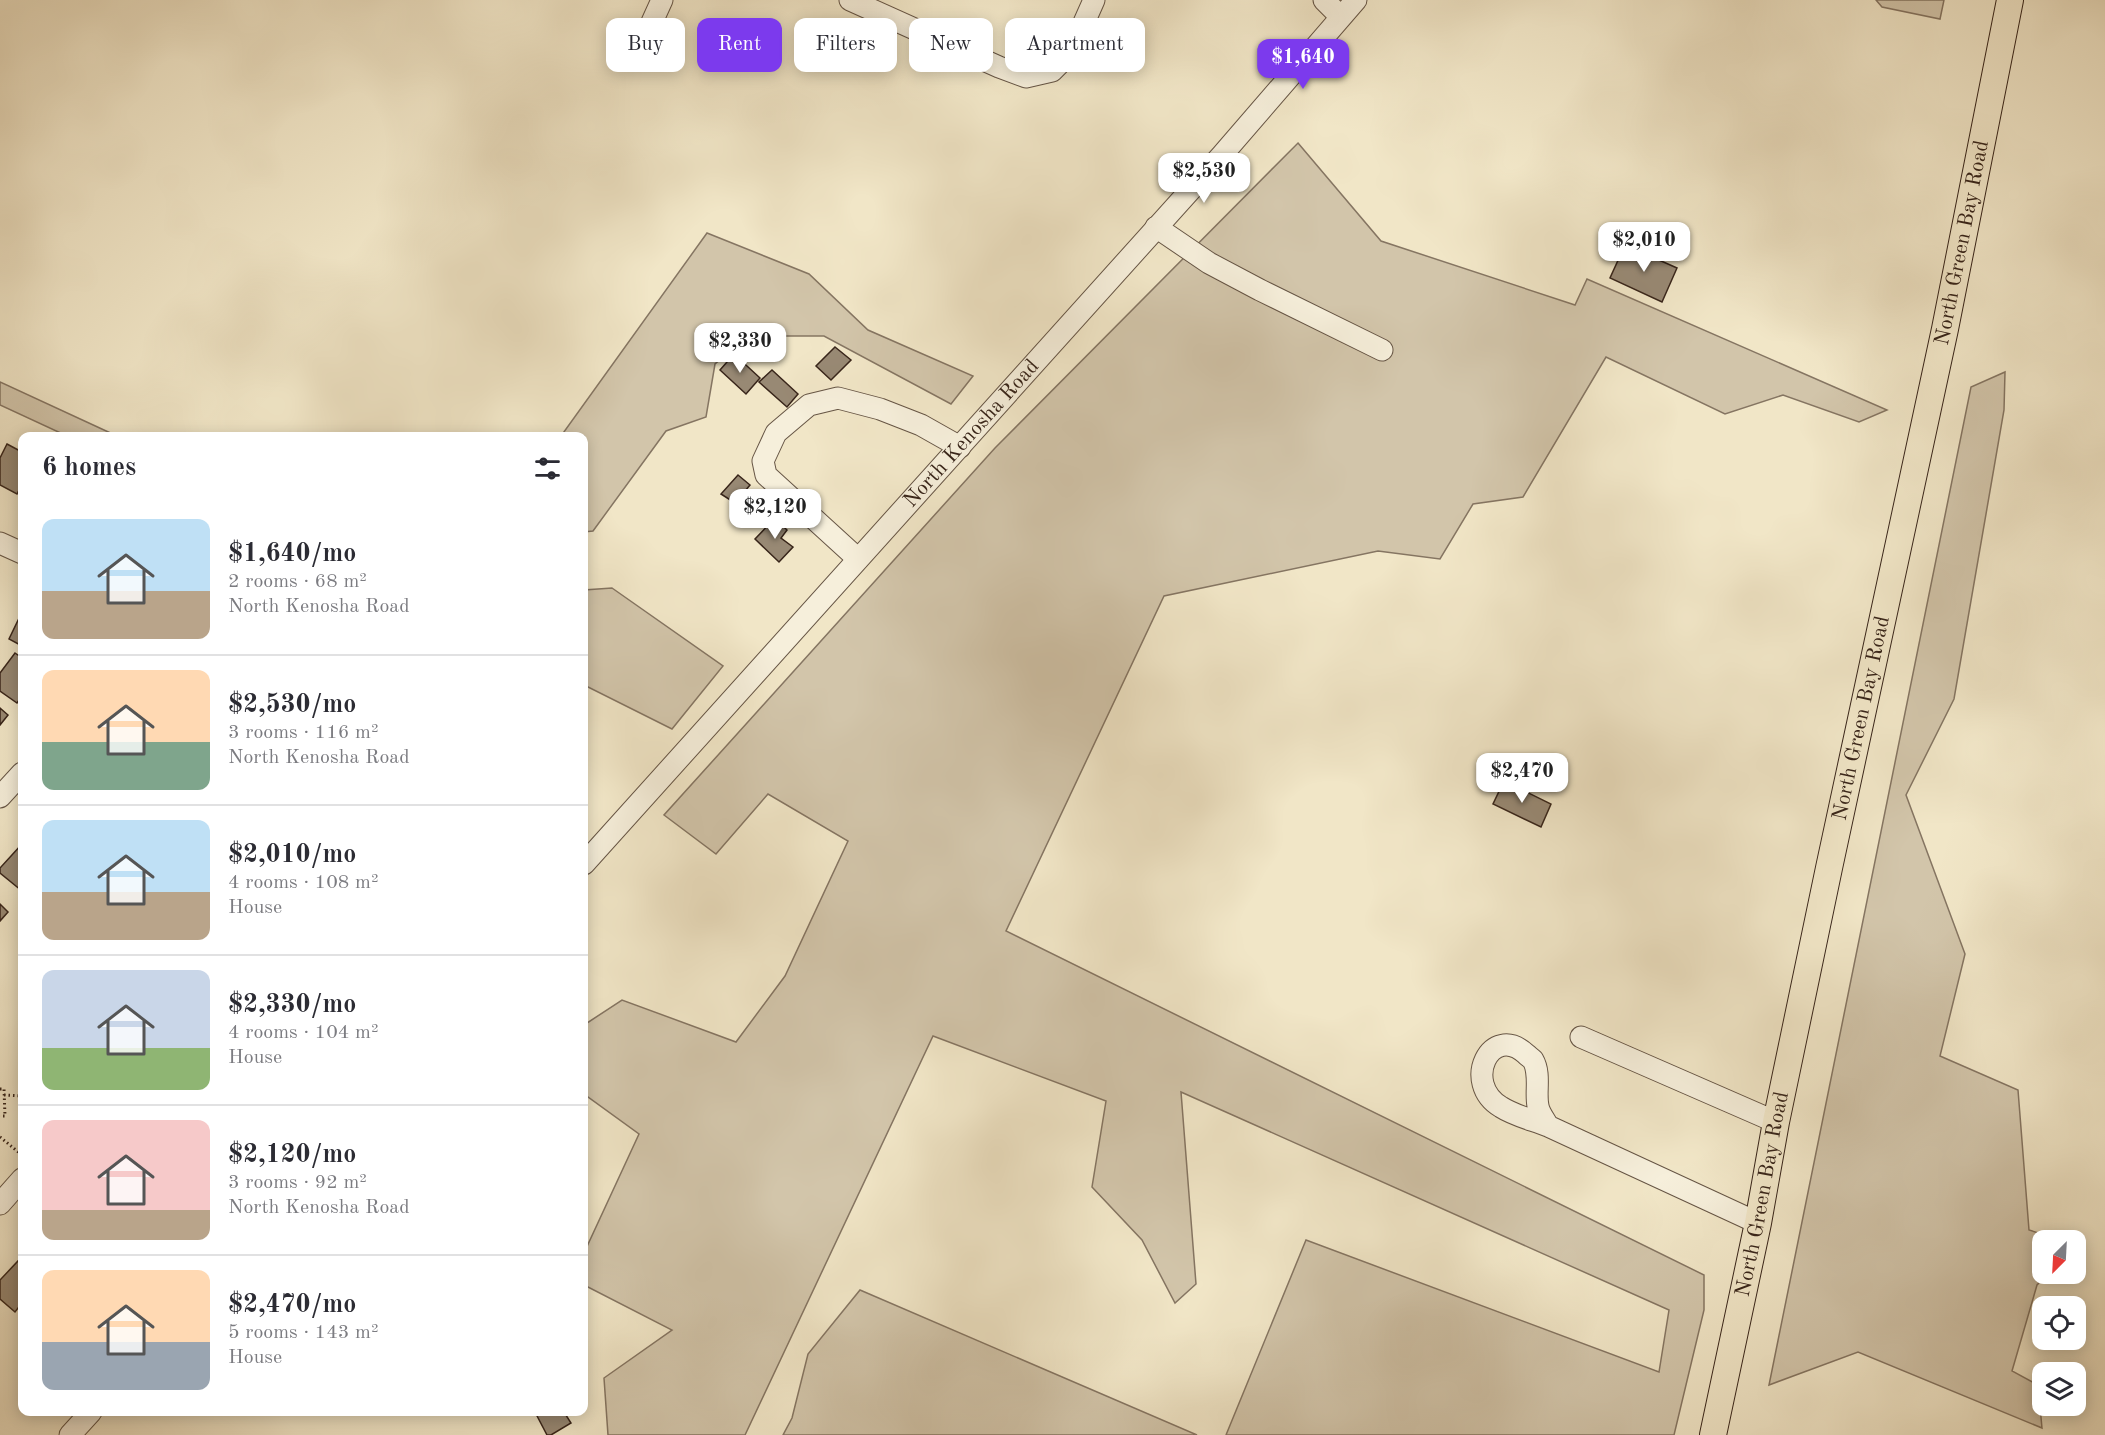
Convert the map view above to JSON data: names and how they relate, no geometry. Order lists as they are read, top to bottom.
{
  "streets": {
    "main road": ["North Green Bay Road"],
    "street": ["North Kenosha Road"]
  },
  "north": "bottom left",
  "page": {
    "chip": [
      "Buy",
      "Rent",
      "Filters",
      "New",
      "Apartment"
    ],
    "price": [
      "$1,640",
      "$2,530",
      "$2,010",
      "$2,330",
      "$2,120",
      "$2,470"
    ],
    "heading": "6 homes",
    "list": [
      {
        "name": "$1,640/mo",
        "note": "2 rooms · 68 m² · North Kenosha Road"
      },
      {
        "name": "$2,530/mo",
        "note": "3 rooms · 116 m² · North Kenosha Road"
      },
      {
        "name": "$2,010/mo",
        "note": "4 rooms · 108 m² · House"
      },
      {
        "name": "$2,330/mo",
        "note": "4 rooms · 104 m² · House"
      },
      {
        "name": "$2,120/mo",
        "note": "3 rooms · 92 m² · North Kenosha Road"
      },
      {
        "name": "$2,470/mo",
        "note": "5 rooms · 143 m² · House"
      }
    ]
  }
}
